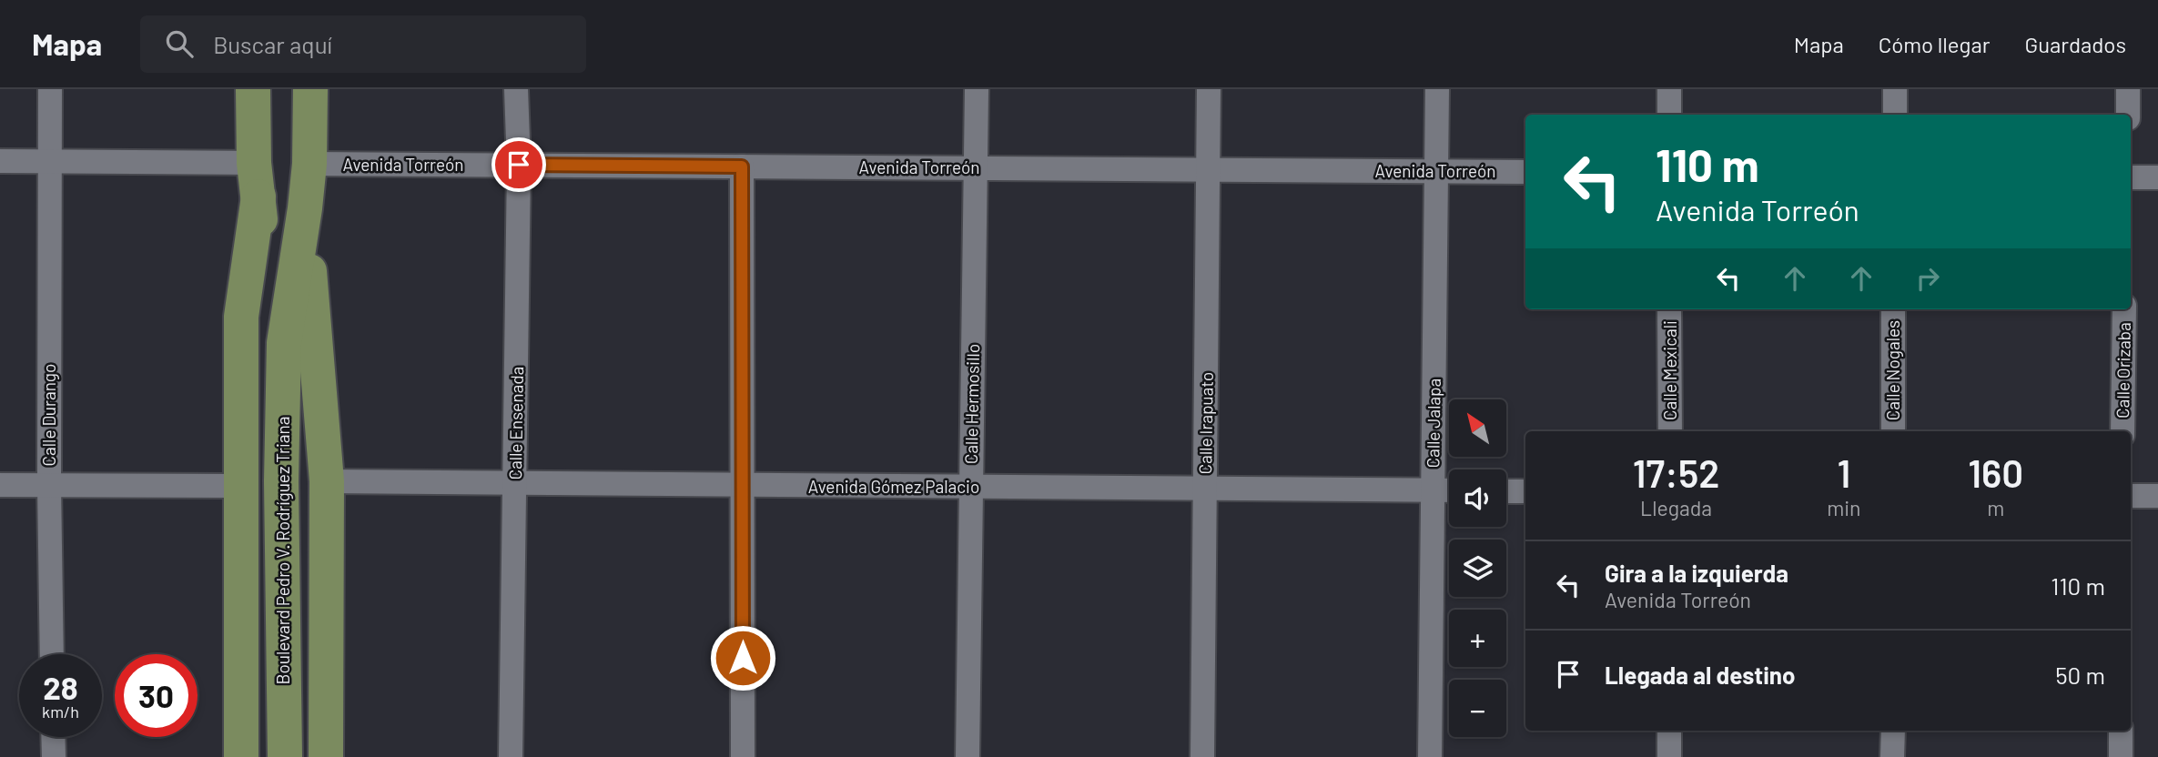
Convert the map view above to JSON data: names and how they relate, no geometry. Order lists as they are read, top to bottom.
{
  "streets": {
    "main road": ["Boulevard Pedro V. Rodríguez Triana"],
    "street": [
      "Avenida Torreón",
      "Calle Mexicali",
      "Calle Nogales",
      "Calle Orizaba",
      "Calle Hermosillo",
      "Calle Durango",
      "Calle Ensenada",
      "Calle Irapuato",
      "Calle Jalapa",
      "Avenida Gómez Palacio"
    ]
  },
  "crossings": [
    ["Avenida Torreón", "Calle Hermosillo"],
    ["Avenida Torreón", "Calle Ensenada"],
    ["Avenida Torreón", "Calle Irapuato"],
    ["Avenida Torreón", "Calle Jalapa"],
    ["Avenida Torreón", "Boulevard Pedro V. Rodríguez Triana"],
    ["Calle Hermosillo", "Avenida Gómez Palacio"],
    ["Calle Ensenada", "Avenida Gómez Palacio"],
    ["Calle Irapuato", "Avenida Gómez Palacio"],
    ["Calle Jalapa", "Avenida Gómez Palacio"]
  ],
  "north": "top left",
  "page": {
    "header": "Mapa",
    "search": "Buscar aquí",
    "nav": ["Mapa", "Cómo llegar", "Guardados"],
    "turn": ["110 m", "Avenida Torreón"],
    "map_buttons": ["+", "−"],
    "eta": [
      "17:52",
      "Llegada",
      "1",
      "min",
      "160",
      "m"
    ],
    "list": [
      {
        "name": "Gira a la izquierda",
        "note": "Avenida Torreón",
        "value": "110 m"
      },
      {
        "name": "Llegada al destino",
        "value": "50 m"
      }
    ],
    "speed": "28 km/h",
    "limit": "30"
  }
}
